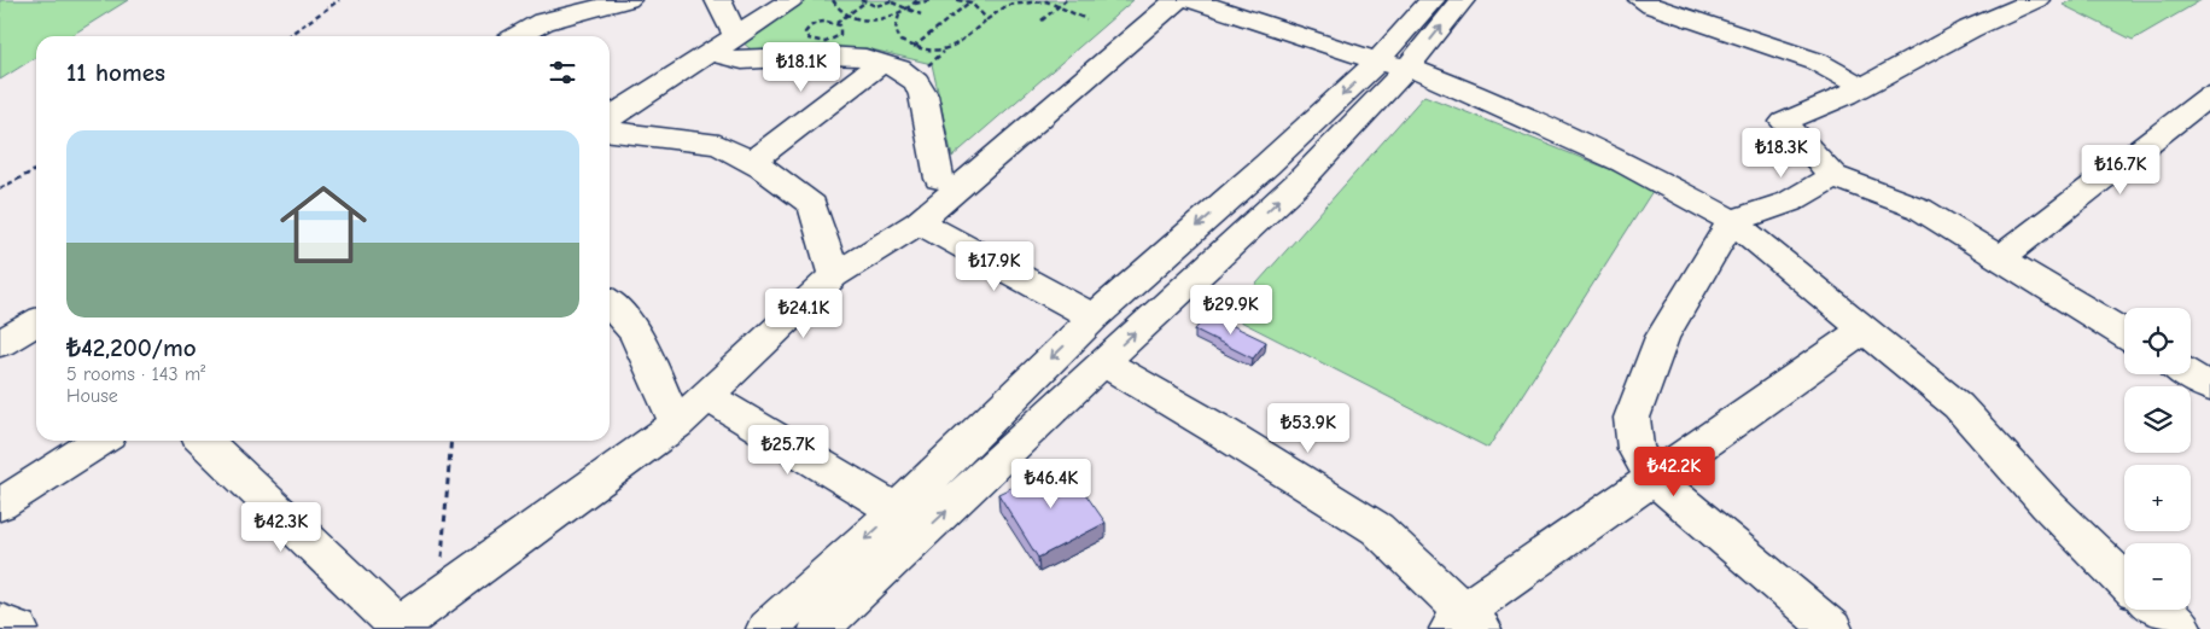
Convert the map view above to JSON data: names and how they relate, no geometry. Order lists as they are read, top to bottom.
{
  "page": {
    "heading": "11 homes",
    "price": [
      "₺18.1K",
      "₺18.3K",
      "₺16.7K",
      "₺17.9K",
      "₺29.9K",
      "₺24.1K",
      "₺53.9K",
      "₺25.7K",
      "₺42.2K",
      "₺46.4K",
      "₺42.3K"
    ],
    "list": [
      {
        "name": "₺42,200/mo",
        "note": "5 rooms · 143 m² · House"
      }
    ],
    "map_buttons": ["+", "−"]
  }
}
